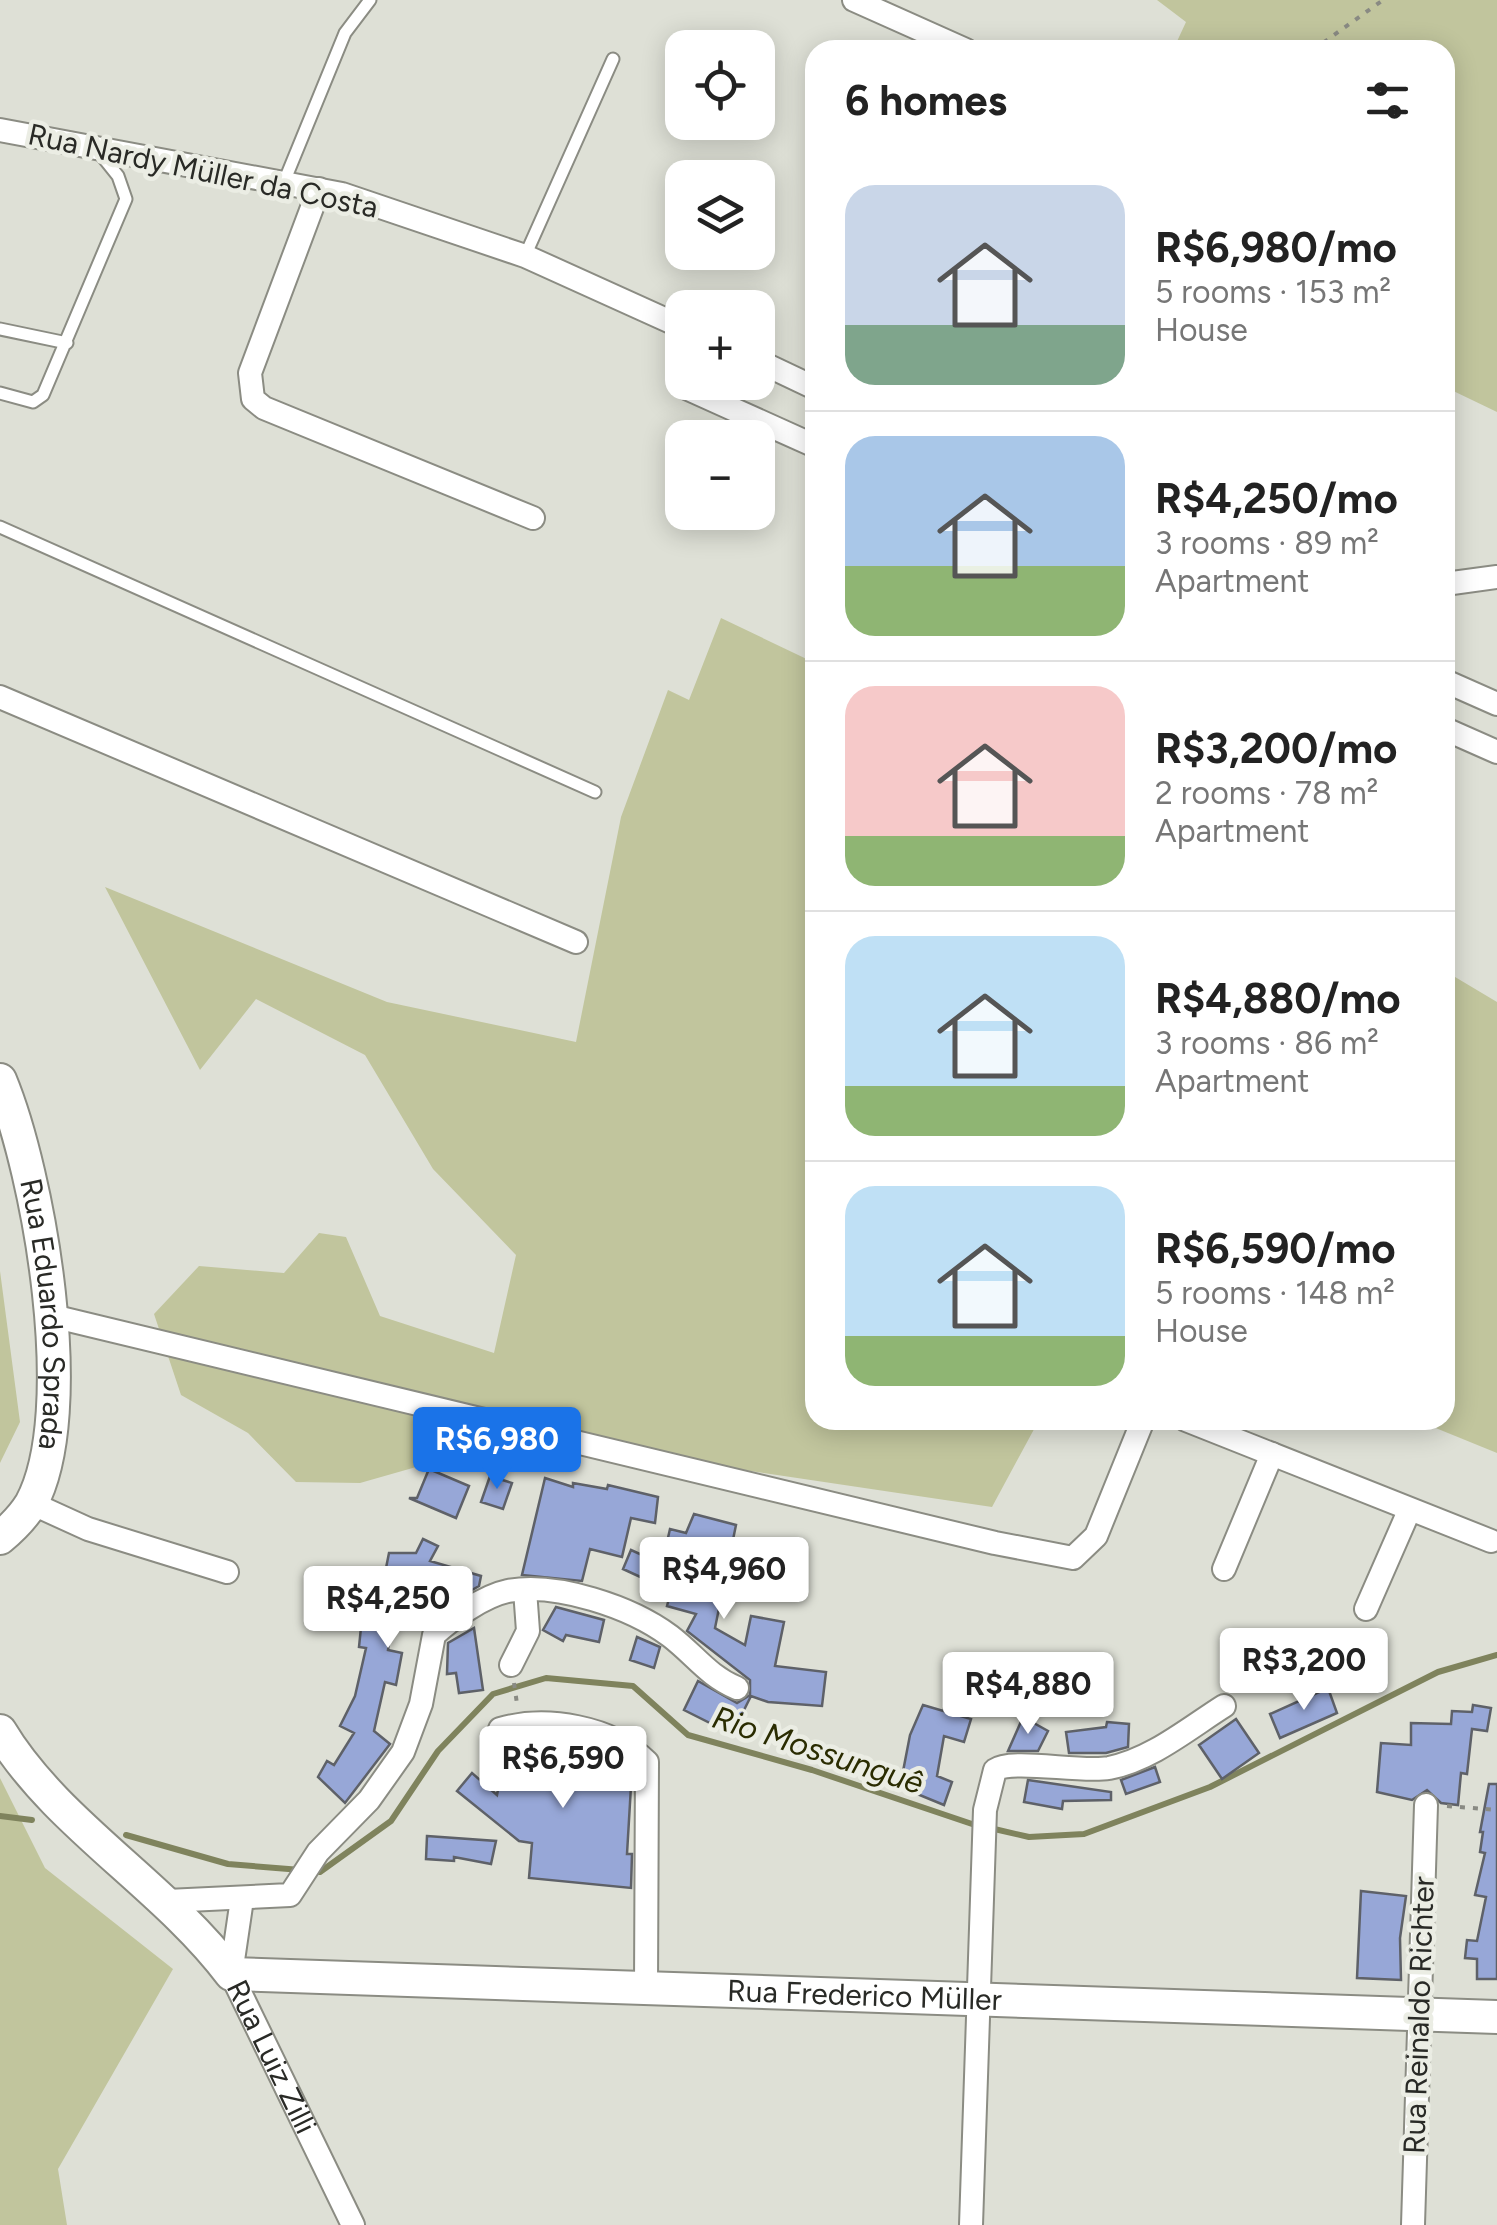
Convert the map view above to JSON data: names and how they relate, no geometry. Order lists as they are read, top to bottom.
{
  "streets": {
    "street": [
      "Rua Nardy Müller da Costa",
      "Rua Eduardo Sprada",
      "Rua Frederico Müller",
      "Rua Reinaldo Richter",
      "Rua Luiz Zilli"
    ]
  },
  "crossings": [
    ["Rua Frederico Müller", "Rua Reinaldo Richter"],
    ["Rua Frederico Müller", "Rua Luiz Zilli"]
  ],
  "water": ["Rio Mossunguê"],
  "page": {
    "map_buttons": ["+", "−"],
    "heading": "6 homes",
    "list": [
      {
        "name": "R$6,980/mo",
        "note": "5 rooms · 153 m² · House"
      },
      {
        "name": "R$4,250/mo",
        "note": "3 rooms · 89 m² · Apartment"
      },
      {
        "name": "R$3,200/mo",
        "note": "2 rooms · 78 m² · Apartment"
      },
      {
        "name": "R$4,880/mo",
        "note": "3 rooms · 86 m² · Apartment"
      },
      {
        "name": "R$6,590/mo",
        "note": "5 rooms · 148 m² · House"
      }
    ],
    "price": [
      "R$6,980",
      "R$4,960",
      "R$4,250",
      "R$3,200",
      "R$4,880",
      "R$6,590"
    ]
  }
}
